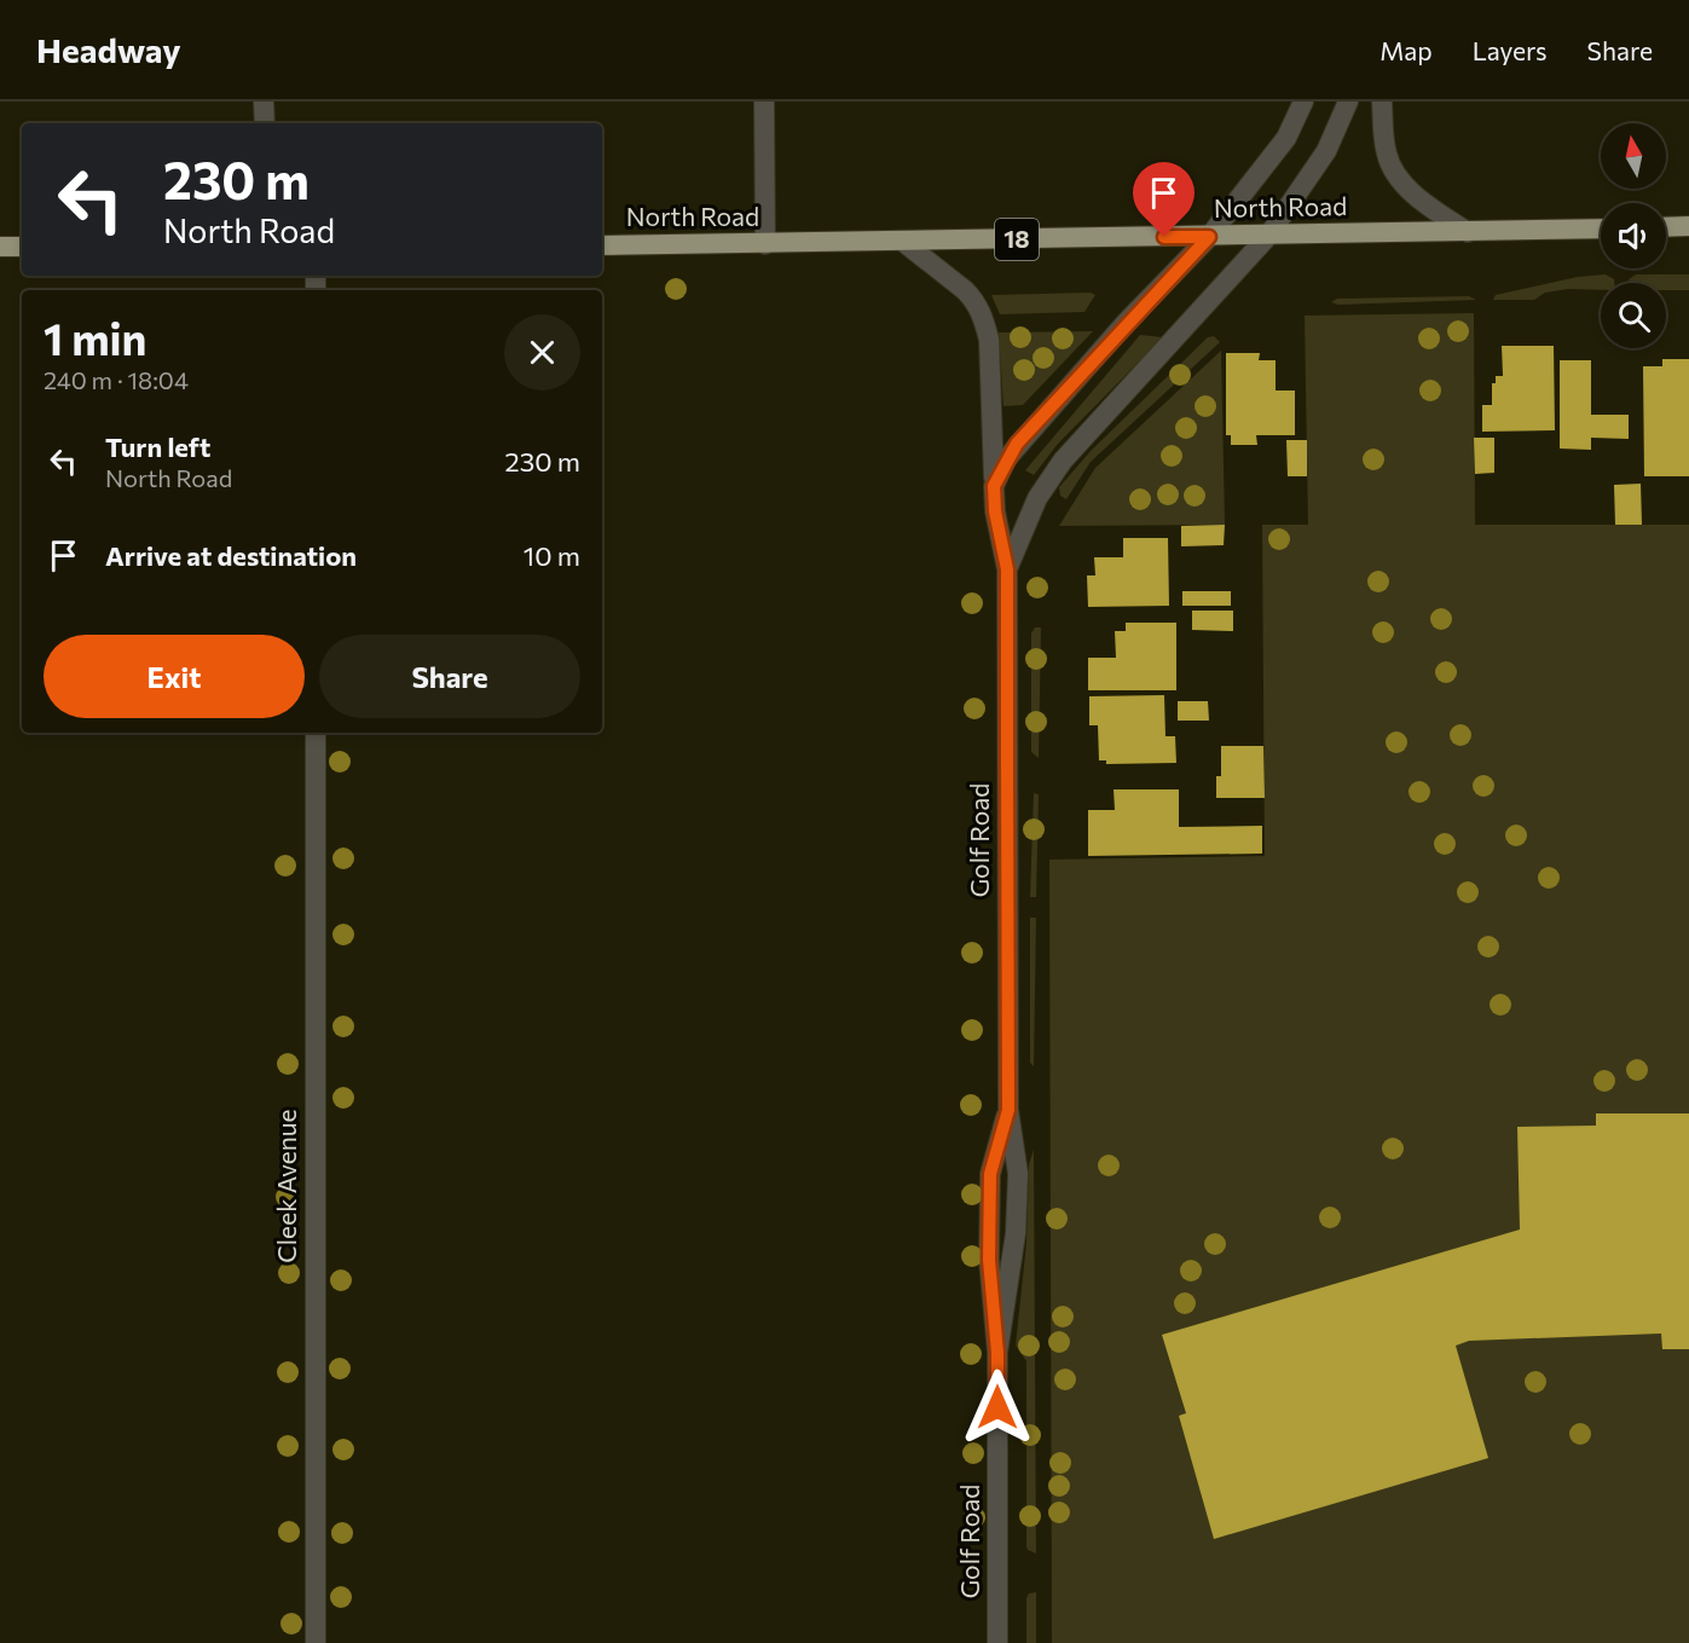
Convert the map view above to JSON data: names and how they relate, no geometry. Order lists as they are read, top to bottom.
{
  "streets": {
    "highway": ["North Road", "18"],
    "street": ["Golf Road", "Cleek Avenue"]
  },
  "crossings": [
    ["North Road", "Golf Road"]
  ],
  "north": "top",
  "page": {
    "header": "Headway",
    "nav": ["Map", "Layers", "Share"],
    "turn": ["230 m", "North Road"],
    "heading": ["1 min", "240 m · 18:04"],
    "list": [
      {
        "name": "Turn left",
        "note": "North Road",
        "value": "230 m"
      },
      {
        "name": "Arrive at destination",
        "value": "10 m"
      }
    ],
    "buttons": ["Exit", "Share"]
  }
}
